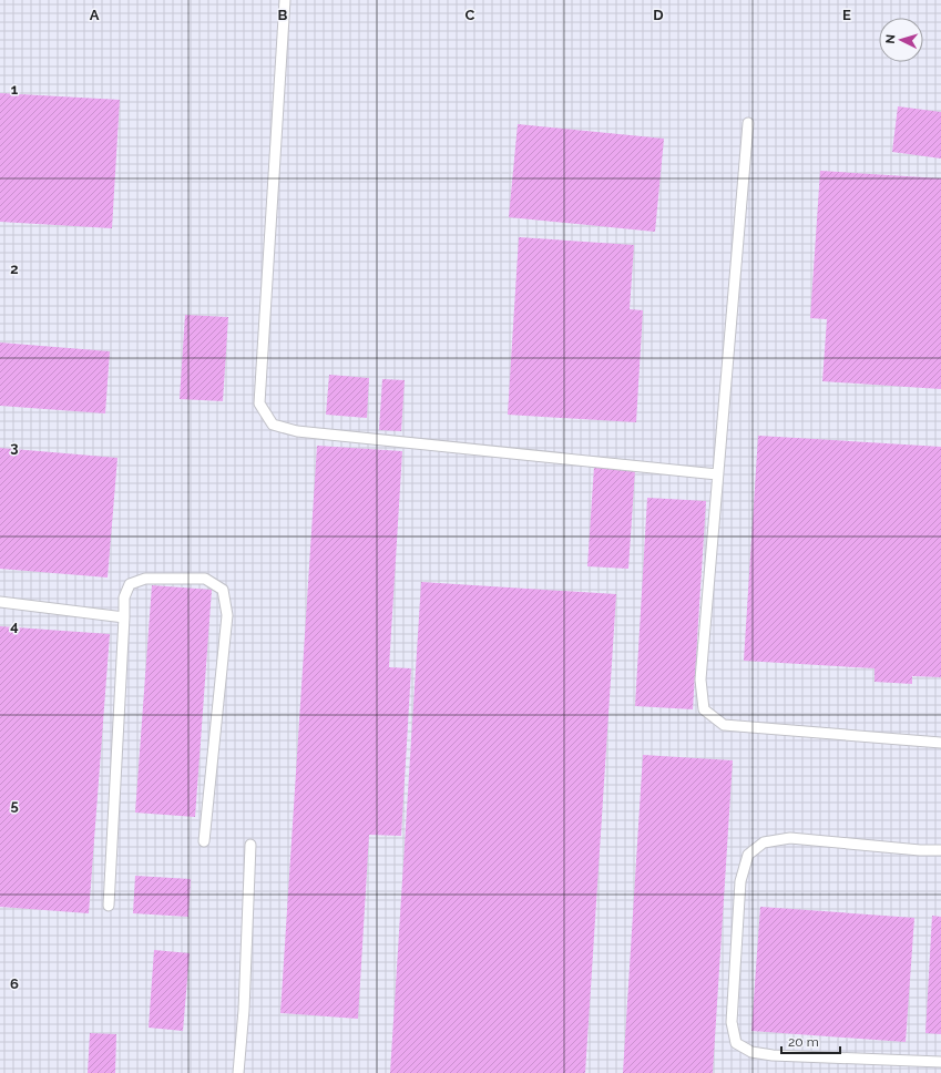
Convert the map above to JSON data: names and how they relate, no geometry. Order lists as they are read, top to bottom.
{
  "scale_bar": "20 m",
  "north": "left",
  "grid": {
    "columns": [
      "A",
      "B",
      "C",
      "D",
      "E"
    ],
    "rows": [
      "1",
      "2",
      "3",
      "4",
      "5",
      "6"
    ]
  }
}
